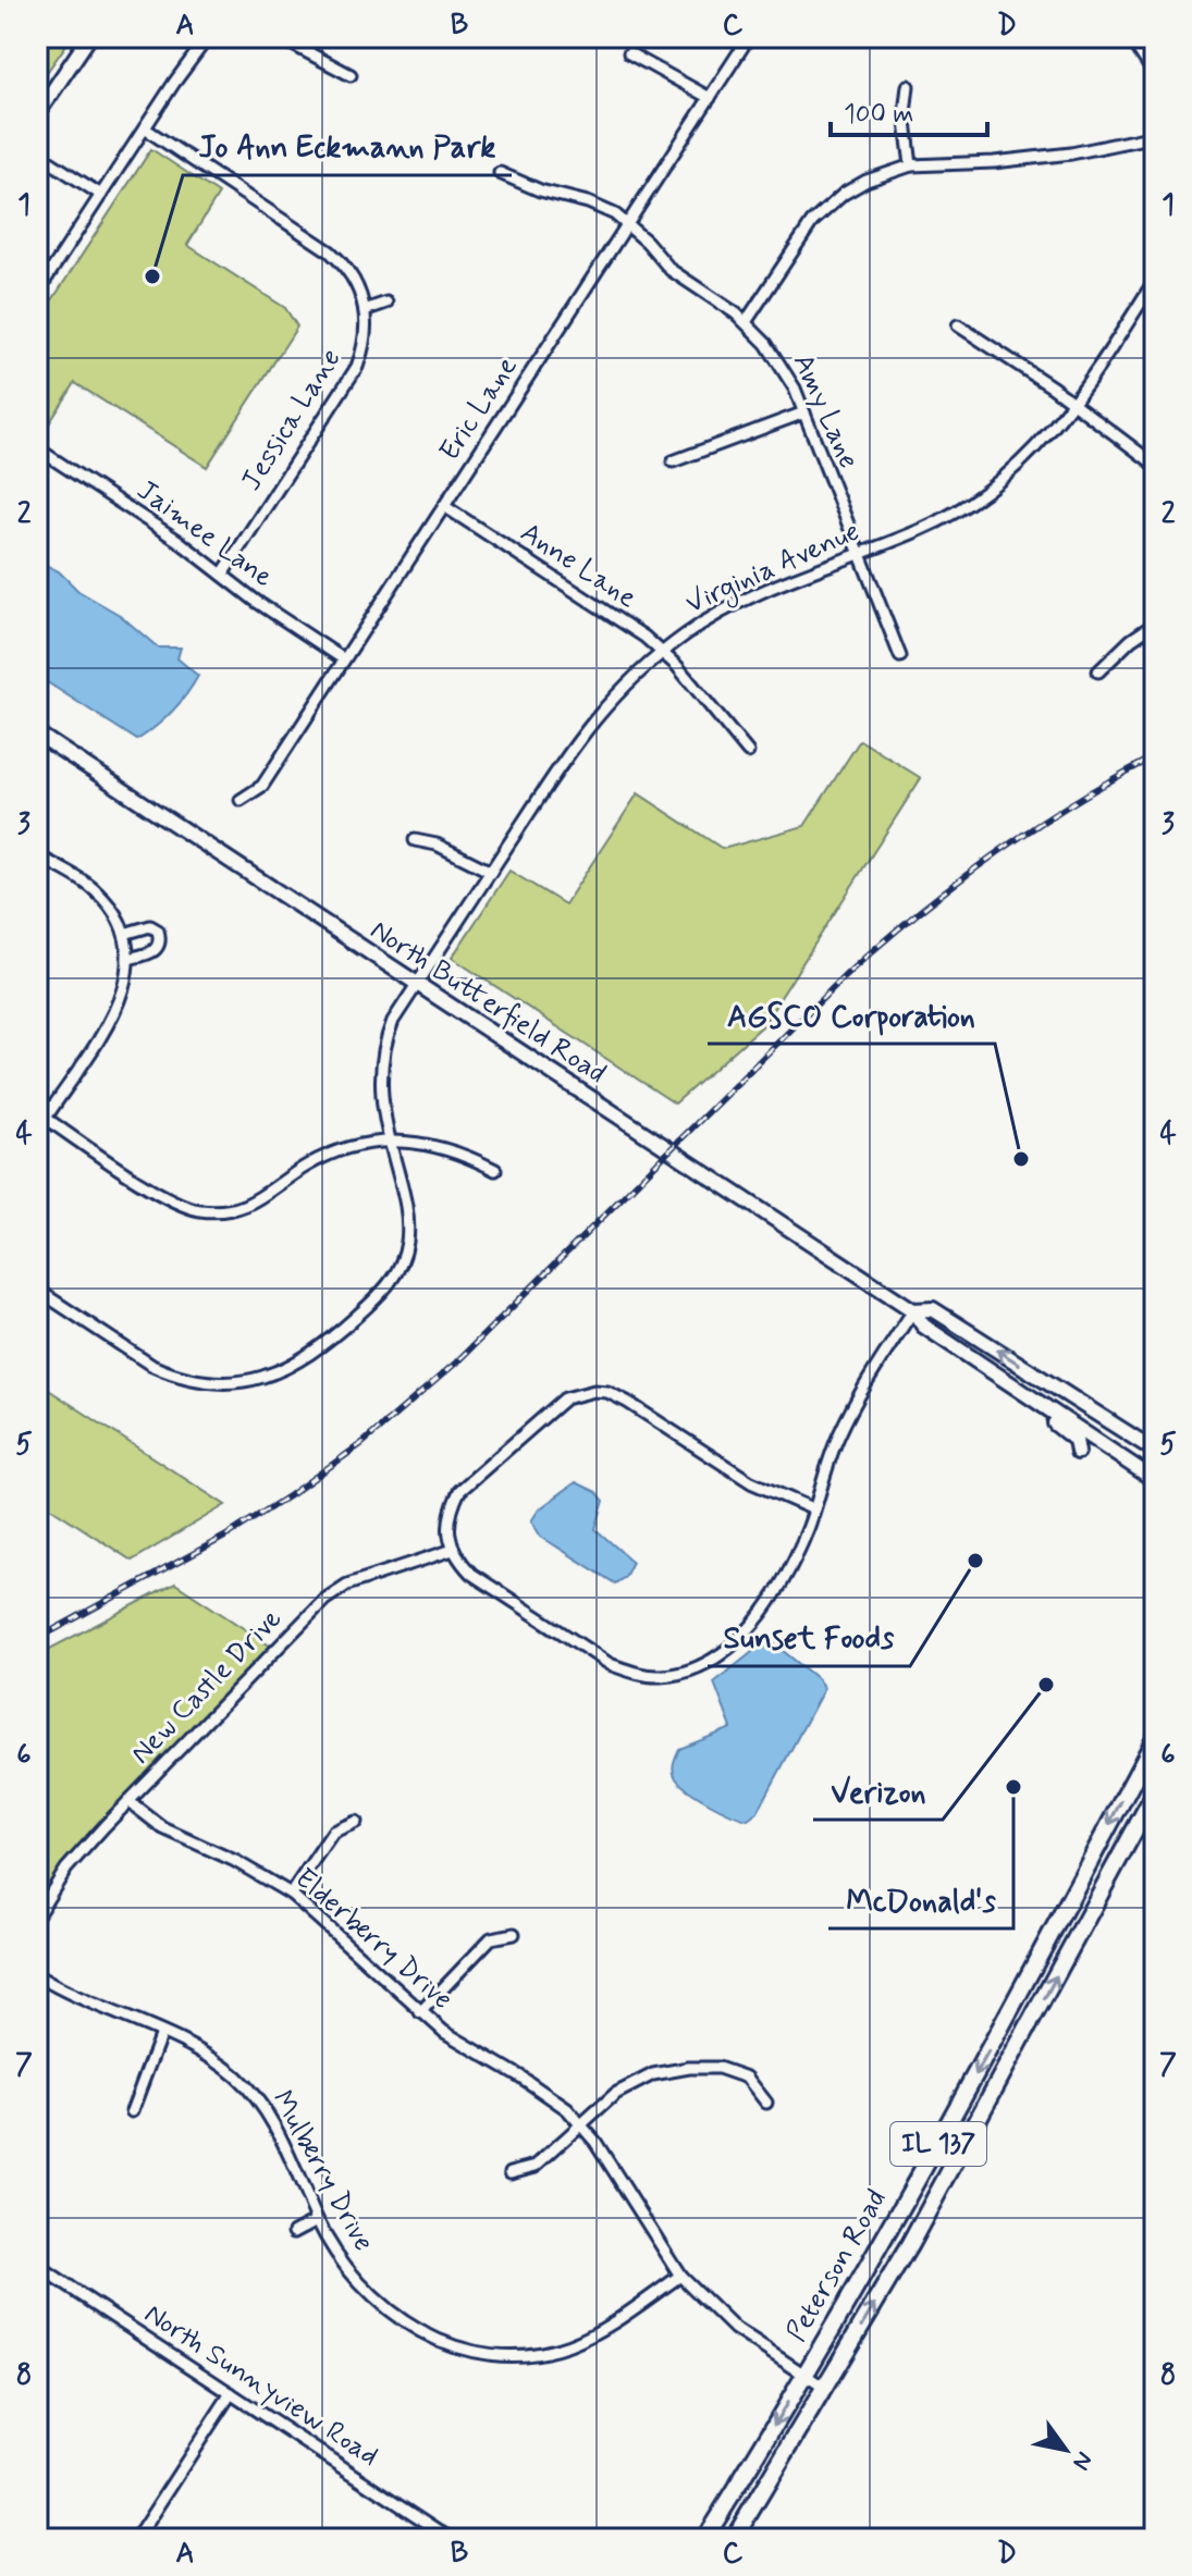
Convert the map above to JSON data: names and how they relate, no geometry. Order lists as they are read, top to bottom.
{
  "streets": {
    "main road": ["North Butterfield Road", "IL 137", "Peterson Road"],
    "street": [
      "Eric Lane",
      "Amy Lane",
      "Jessica Lane",
      "Jaimee Lane",
      "Anne Lane",
      "Virginia Avenue",
      "New Castle Drive",
      "Elderberry Drive",
      "Mulberry Drive",
      "North Sunnyview Road"
    ]
  },
  "crossings": [
    ["Eric Lane", "Amy Lane"],
    ["Eric Lane", "Jaimee Lane"],
    ["Eric Lane", "Anne Lane"],
    ["Amy Lane", "Virginia Avenue"],
    ["Jessica Lane", "Jaimee Lane"],
    ["Anne Lane", "Virginia Avenue"],
    ["Virginia Avenue", "North Butterfield Road"],
    ["New Castle Drive", "Elderberry Drive"]
  ],
  "places": [
    "Jo Ann Eckmann Park",
    "AGSCO Corporation",
    "Sunset Foods",
    "Verizon",
    "McDonald's"
  ],
  "scale_bar": "100 m",
  "north": "bottom right",
  "grid": {
    "columns": [
      "A",
      "B",
      "C",
      "D"
    ],
    "rows": [
      "1",
      "2",
      "3",
      "4",
      "5",
      "6",
      "7",
      "8"
    ]
  }
}
